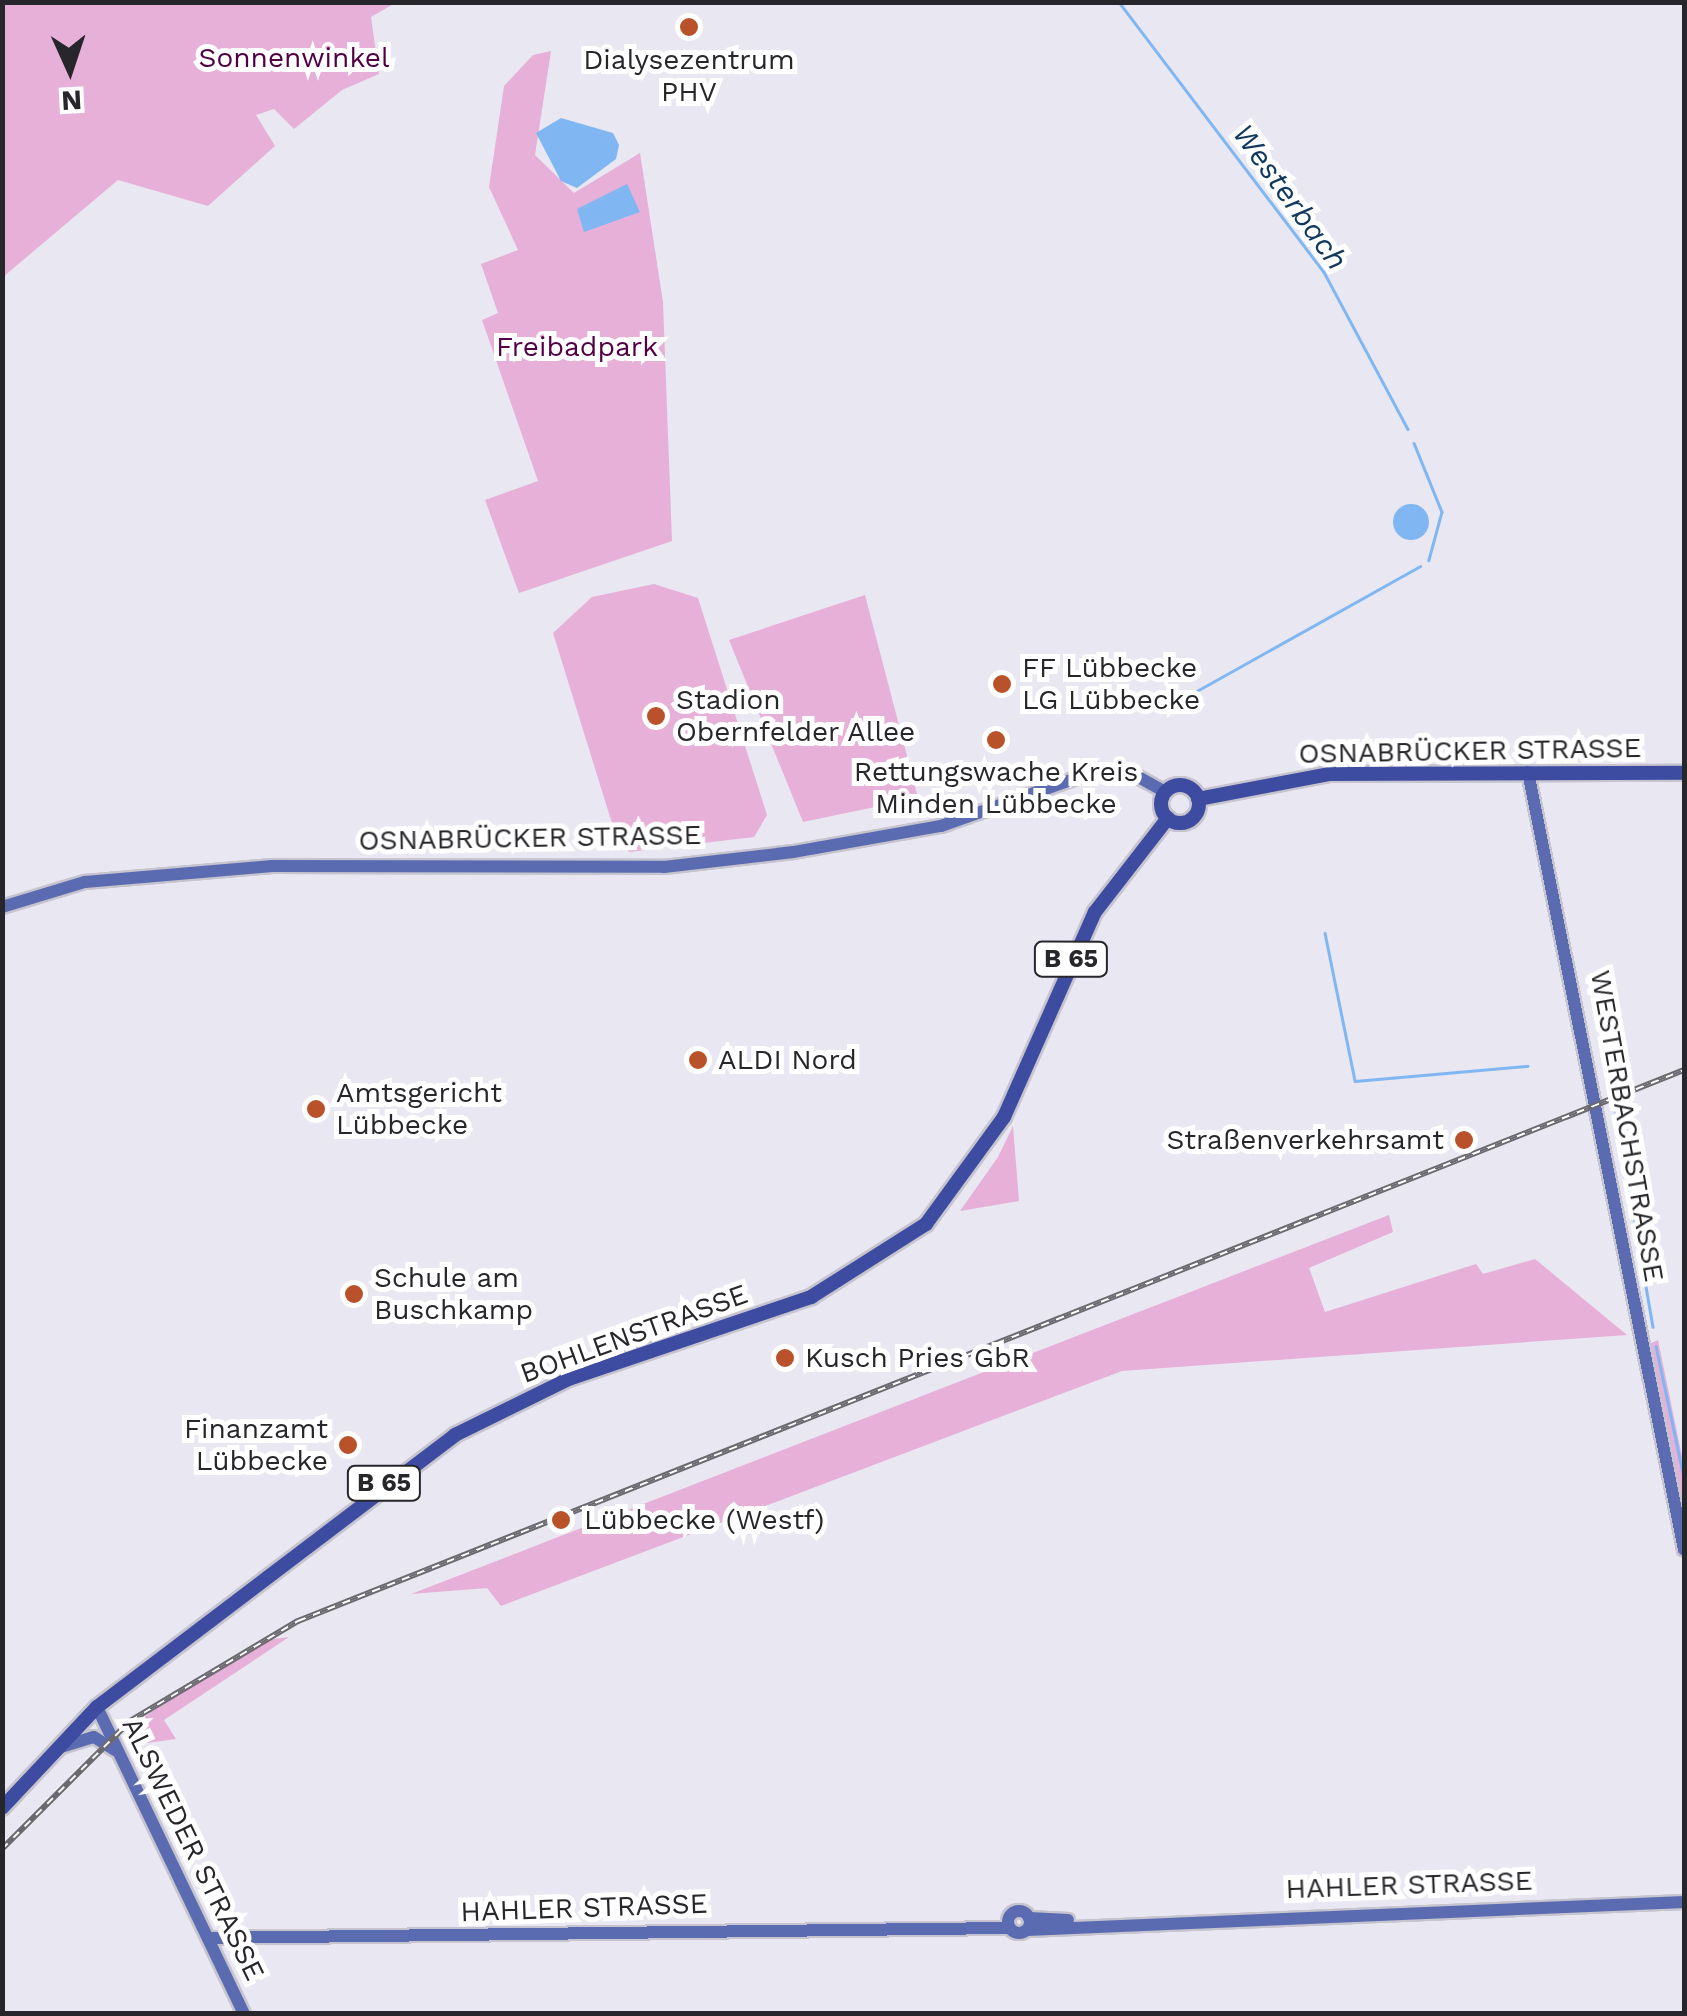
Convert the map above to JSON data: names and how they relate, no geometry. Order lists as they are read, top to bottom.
{
  "streets": {
    "main road": ["OSNABRÜCKER STRASSE", "B 65", "BOHLENSTRASSE"],
    "street": ["WESTERBACHSTRASSE", "ALSWEDER STRASSE", "HAHLER STRASSE"]
  },
  "crossings": [
    ["OSNABRÜCKER STRASSE", "WESTERBACHSTRASSE"],
    ["BOHLENSTRASSE", "ALSWEDER STRASSE"],
    ["ALSWEDER STRASSE", "HAHLER STRASSE"]
  ],
  "water": ["Westerbach"],
  "parks": ["Sonnenwinkel", "Freibadpark"],
  "places": [
    "Dialysezentrum PHV",
    "FF Lübbecke LG Lübbecke",
    "Stadion Obernfelder Allee",
    "Rettungswache Kreis Minden Lübbecke",
    "ALDI Nord",
    "Amtsgericht Lübbecke",
    "Straßenverkehrsamt",
    "Schule am Buschkamp",
    "Kusch Pries GbR",
    "Finanzamt Lübbecke",
    "Lübbecke (Westf)"
  ],
  "north": "bottom"
}
